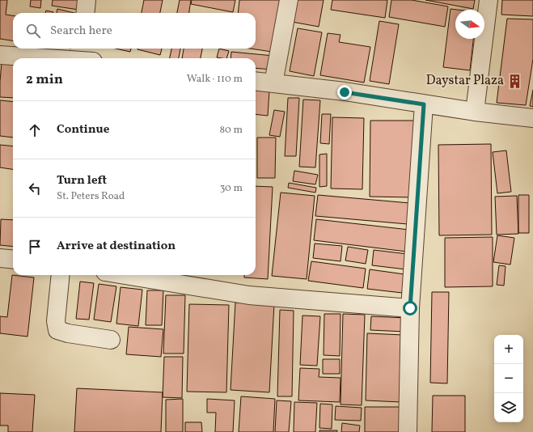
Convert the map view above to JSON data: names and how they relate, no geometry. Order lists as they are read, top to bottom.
{
  "places": {
    "building": ["Daystar Plaza"]
  },
  "north": "right",
  "page": {
    "search": "Search here",
    "heading": ["2 min", "Walk · 110 m"],
    "list": [
      ["Continue", "80 m"],
      ["Turn left", "St. Peters Road", "30 m"],
      "Arrive at destination"
    ],
    "map_buttons": ["+", "−"]
  }
}
